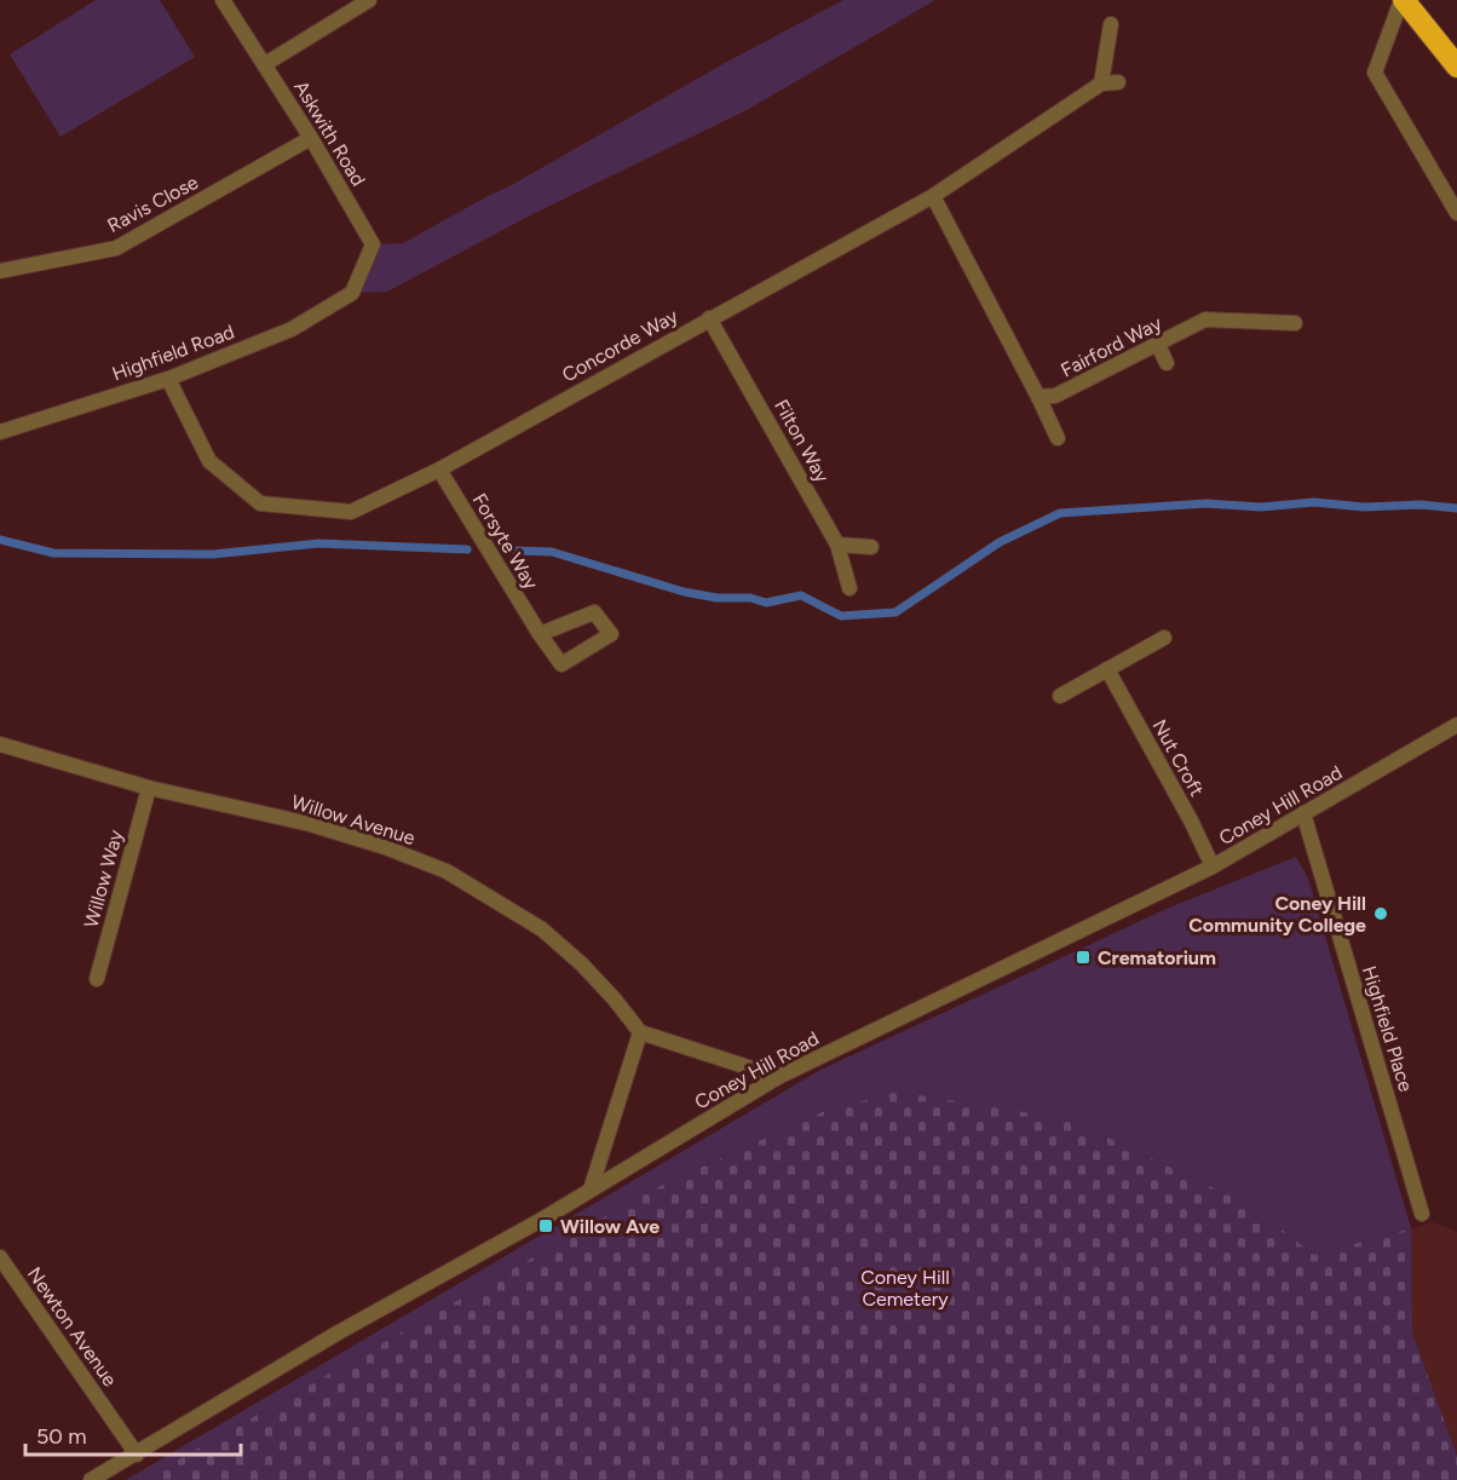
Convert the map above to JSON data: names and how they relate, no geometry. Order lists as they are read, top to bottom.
{
  "streets": {
    "street": [
      "Askwith Road",
      "Ravis Close",
      "Concorde Way",
      "Fairford Way",
      "Highfield Road",
      "Filton Way",
      "Forsyte Way",
      "Nut Croft",
      "Coney Hill Road",
      "Willow Avenue",
      "Willow Way",
      "Highfield Place",
      "Newton Avenue"
    ]
  },
  "crossings": [
    ["Askwith Road", "Ravis Close"],
    ["Askwith Road", "Highfield Road"],
    ["Concorde Way", "Highfield Road"],
    ["Concorde Way", "Filton Way"],
    ["Concorde Way", "Forsyte Way"],
    ["Nut Croft", "Coney Hill Road"],
    ["Coney Hill Road", "Highfield Place"],
    ["Coney Hill Road", "Newton Avenue"],
    ["Willow Avenue", "Willow Way"]
  ],
  "parks": ["Coney Hill Cemetery"],
  "places": {
    "other": ["Coney Hill Community College"],
    "transit": ["Crematorium", "Willow Ave"]
  },
  "scale_bar": "50 m"
}
